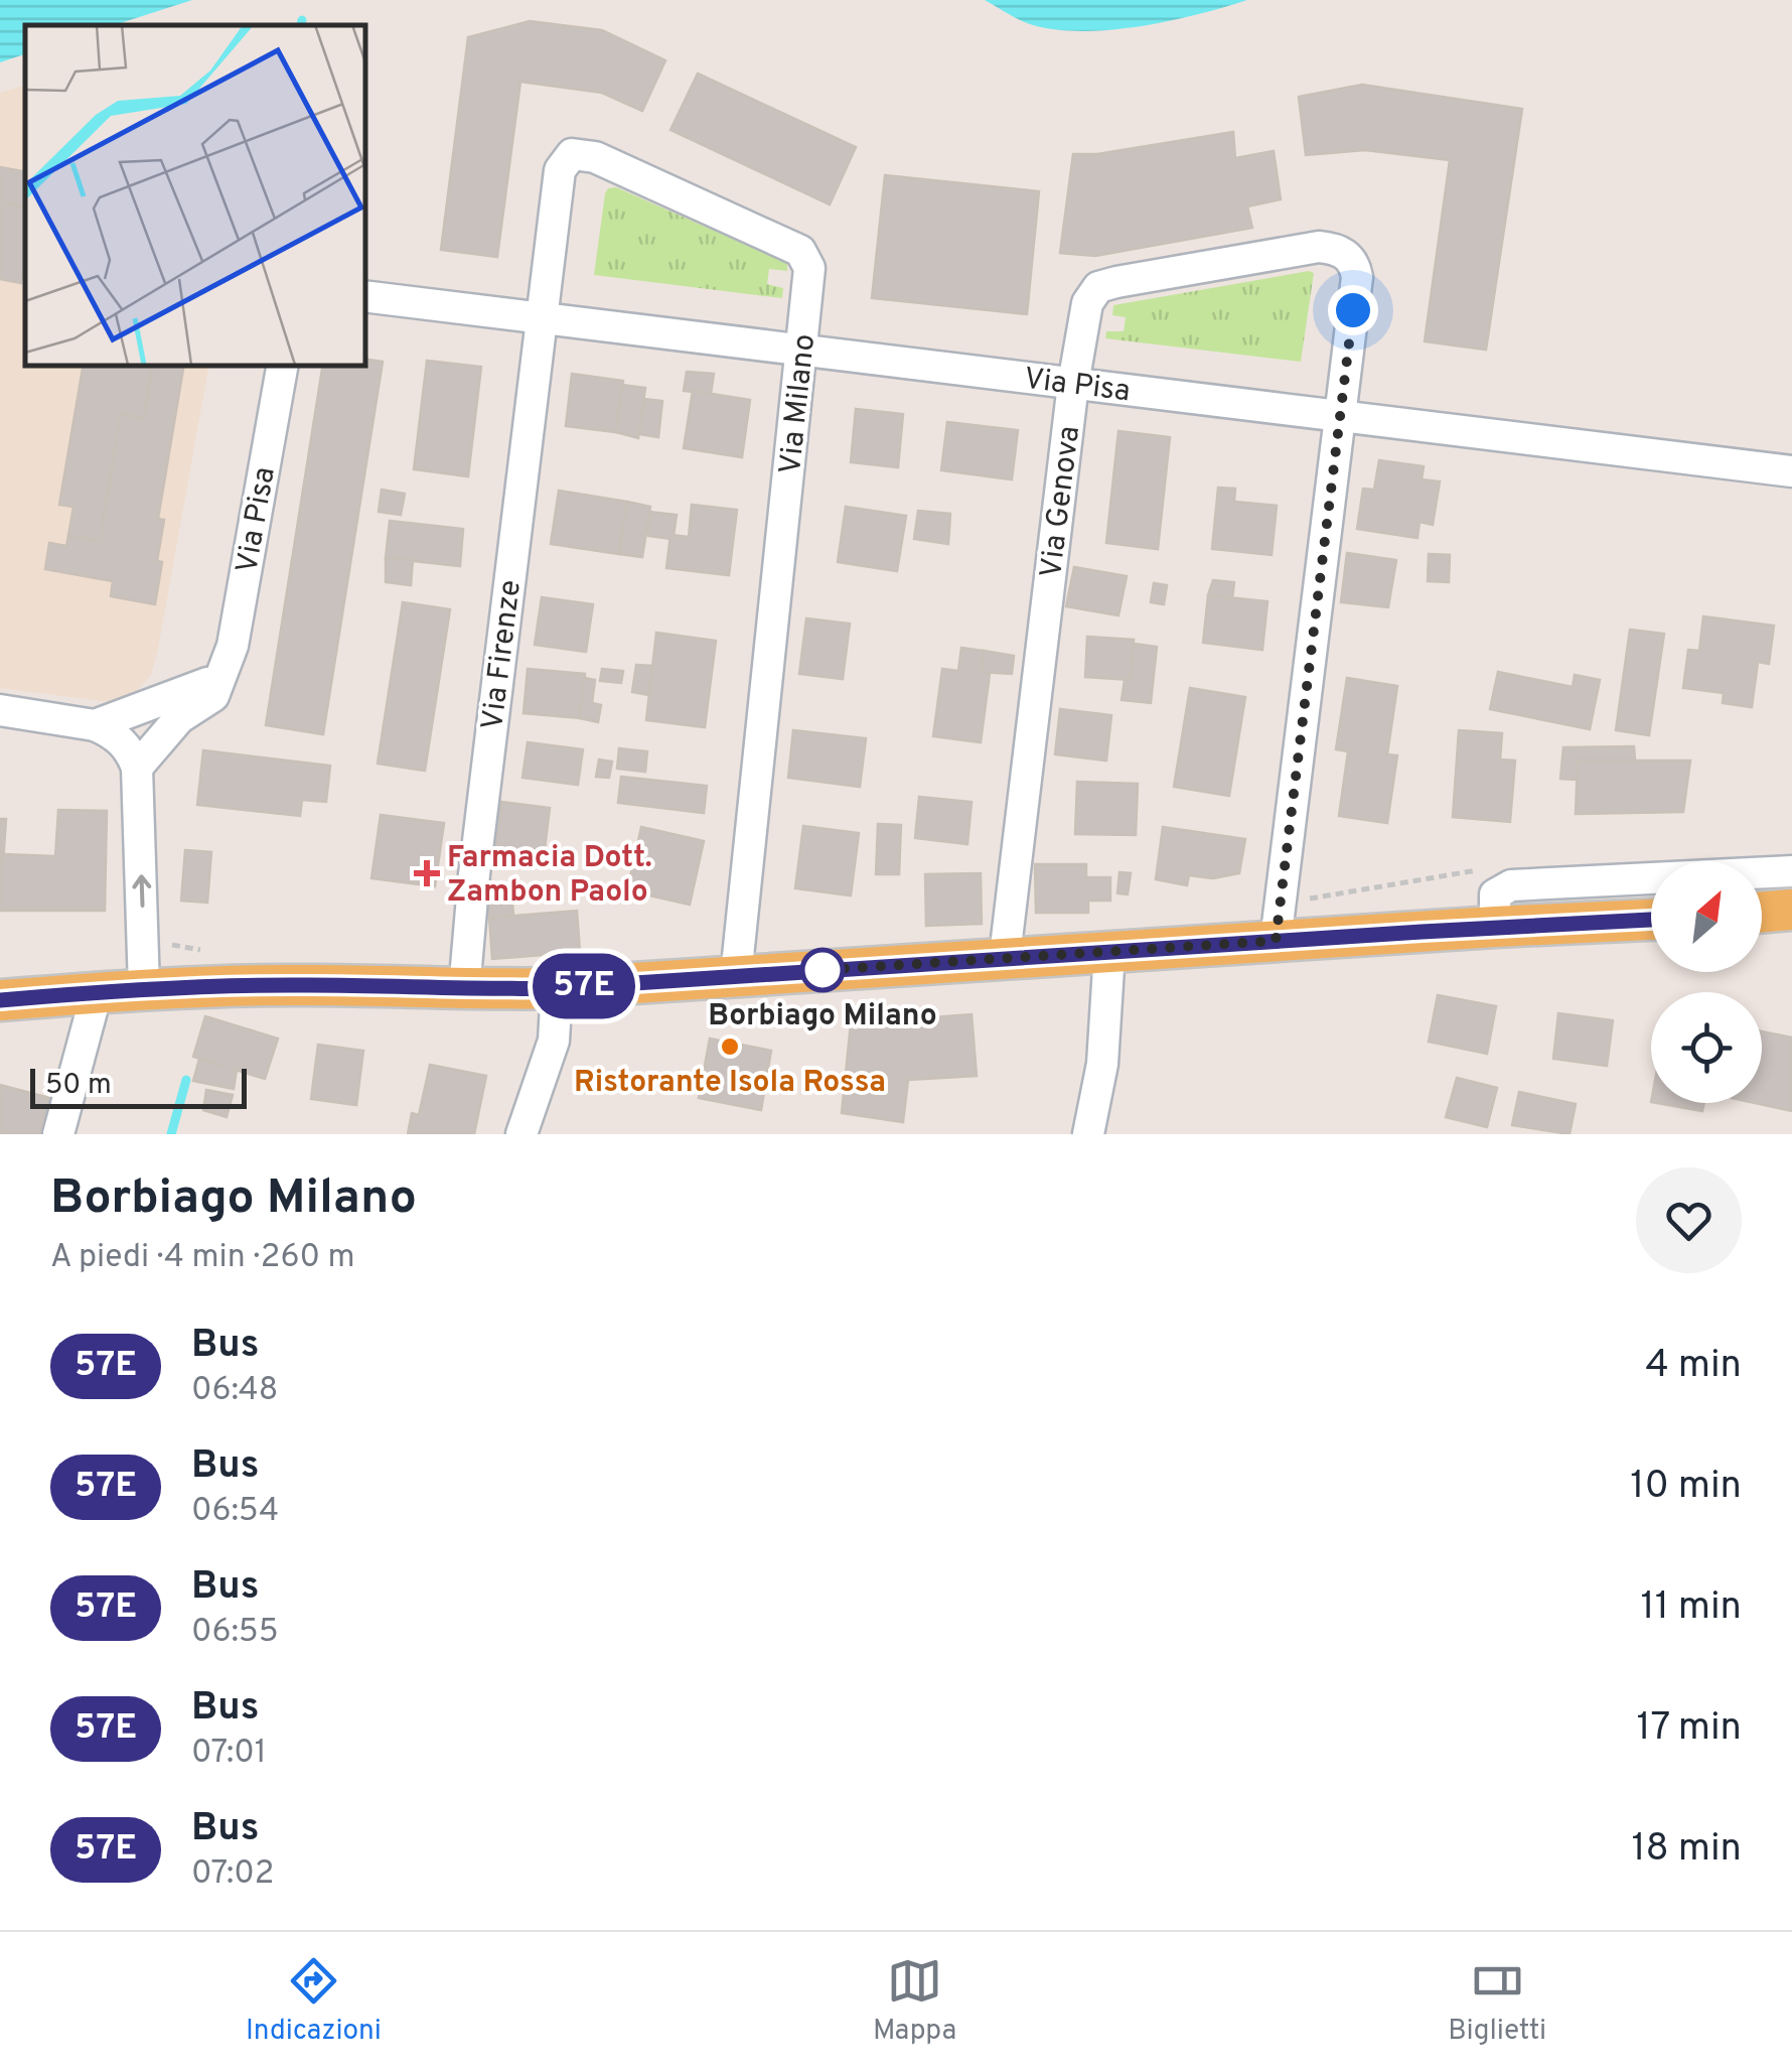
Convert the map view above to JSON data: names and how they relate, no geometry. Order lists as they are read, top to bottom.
{
  "streets": {
    "street": [
      "Via Pisa",
      "Via Milano",
      "Via Genova",
      "Via Firenze"
    ]
  },
  "crossings": [
    ["Via Pisa", "Via Milano"],
    ["Via Pisa", "Via Genova"],
    ["Via Pisa", "Via Firenze"],
    ["Via Milano", "Via Firenze"]
  ],
  "places": {
    "health": ["Farmacia Dott. Zambon Paolo"],
    "other": ["Borbiago Milano", "Ristorante Isola Rossa"]
  },
  "lines": ["bus line 57E"],
  "scale_bar": "50 m",
  "north": "top right",
  "page": {
    "on_map": "57E",
    "scale": "50 m",
    "heading": ["Borbiago Milano", "A piedi · 4 min · 260 m"],
    "list": [
      {
        "mark": "57E",
        "name": "Bus",
        "note": "06:48",
        "value": "4 min"
      },
      {
        "mark": "57E",
        "name": "Bus",
        "note": "06:54",
        "value": "10 min"
      },
      {
        "mark": "57E",
        "name": "Bus",
        "note": "06:55",
        "value": "11 min"
      },
      {
        "mark": "57E",
        "name": "Bus",
        "note": "07:01",
        "value": "17 min"
      },
      {
        "mark": "57E",
        "name": "Bus",
        "note": "07:02",
        "value": "18 min"
      }
    ],
    "tabs": ["Indicazioni", "Mappa", "Biglietti"]
  }
}
